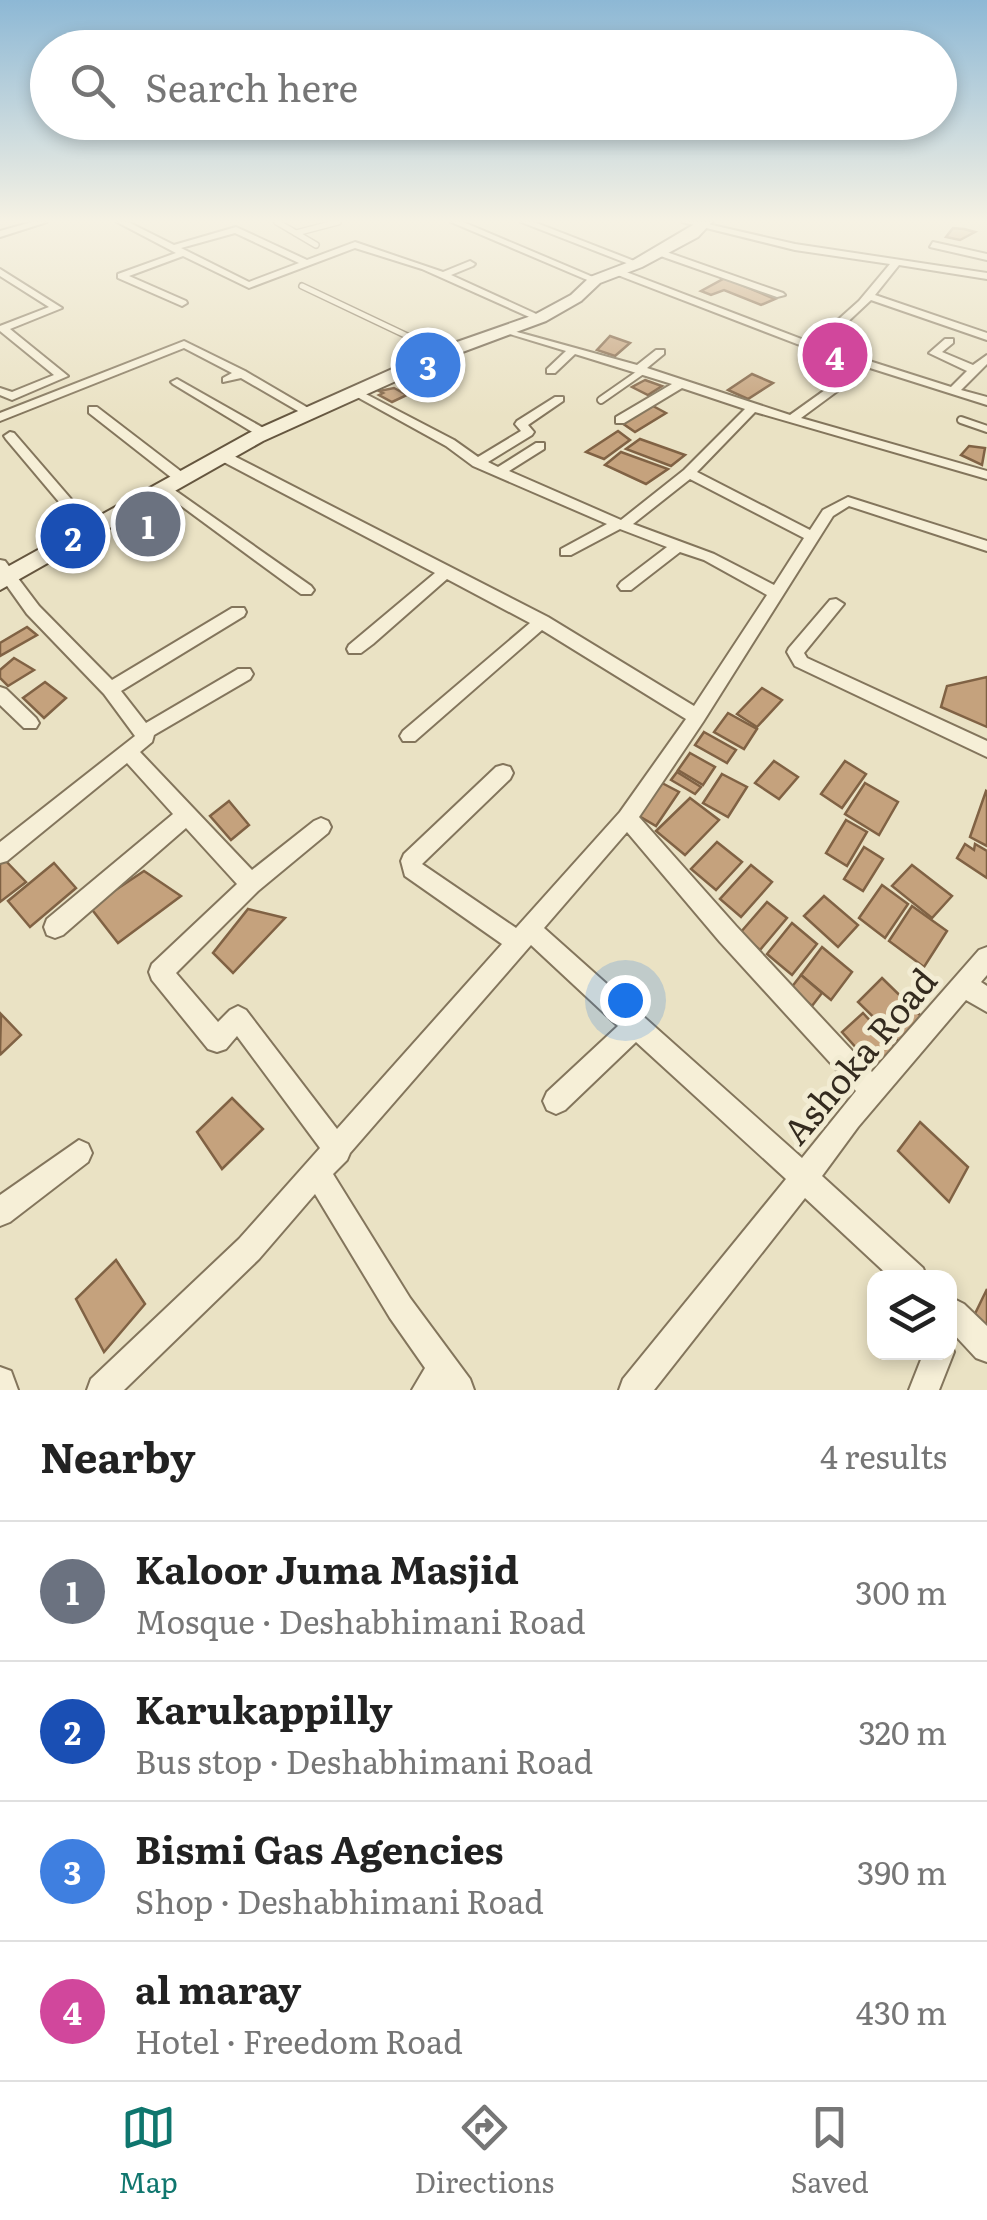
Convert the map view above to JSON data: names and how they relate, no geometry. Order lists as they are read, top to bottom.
{
  "streets": {
    "street": ["Ashoka Road"]
  },
  "page": {
    "search": "Search here",
    "pins": [
      "4",
      "3",
      "1",
      "2"
    ],
    "heading": ["Nearby", "4 results"],
    "list": [
      {
        "mark": "1",
        "name": "Kaloor Juma Masjid",
        "note": "Mosque · Deshabhimani Road",
        "value": "300 m"
      },
      {
        "mark": "2",
        "name": "Karukappilly",
        "note": "Bus stop · Deshabhimani Road",
        "value": "320 m"
      },
      {
        "mark": "3",
        "name": "Bismi Gas Agencies",
        "note": "Shop · Deshabhimani Road",
        "value": "390 m"
      },
      {
        "mark": "4",
        "name": "al maray",
        "note": "Hotel · Freedom Road",
        "value": "430 m"
      }
    ],
    "nav": ["Map", "Directions", "Saved"]
  }
}
